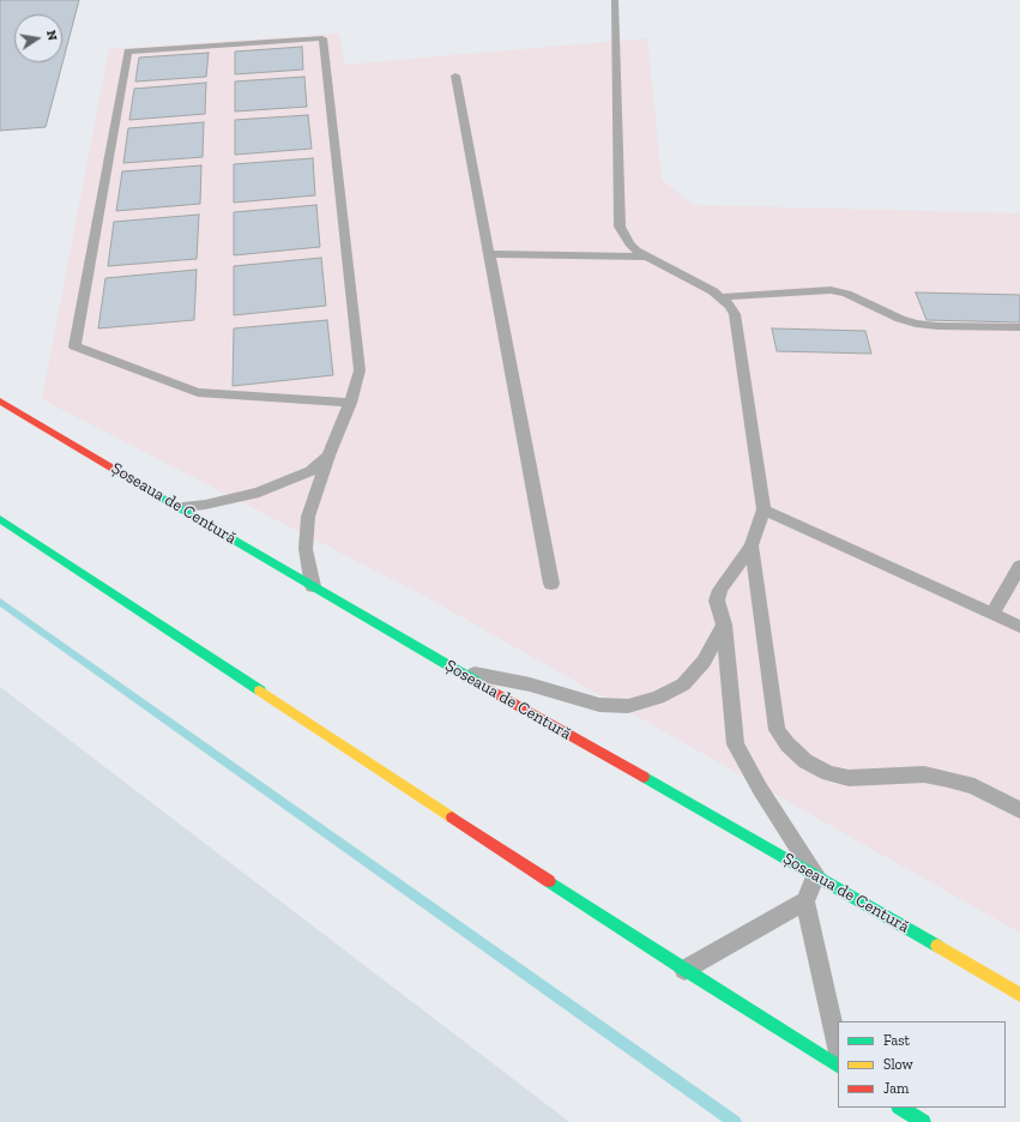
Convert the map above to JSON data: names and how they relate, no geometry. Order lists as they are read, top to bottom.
{
  "streets": {
    "main road": ["Șoseaua de Centură"]
  },
  "legend": ["Fast", "Slow", "Jam"],
  "north": "right"
}
